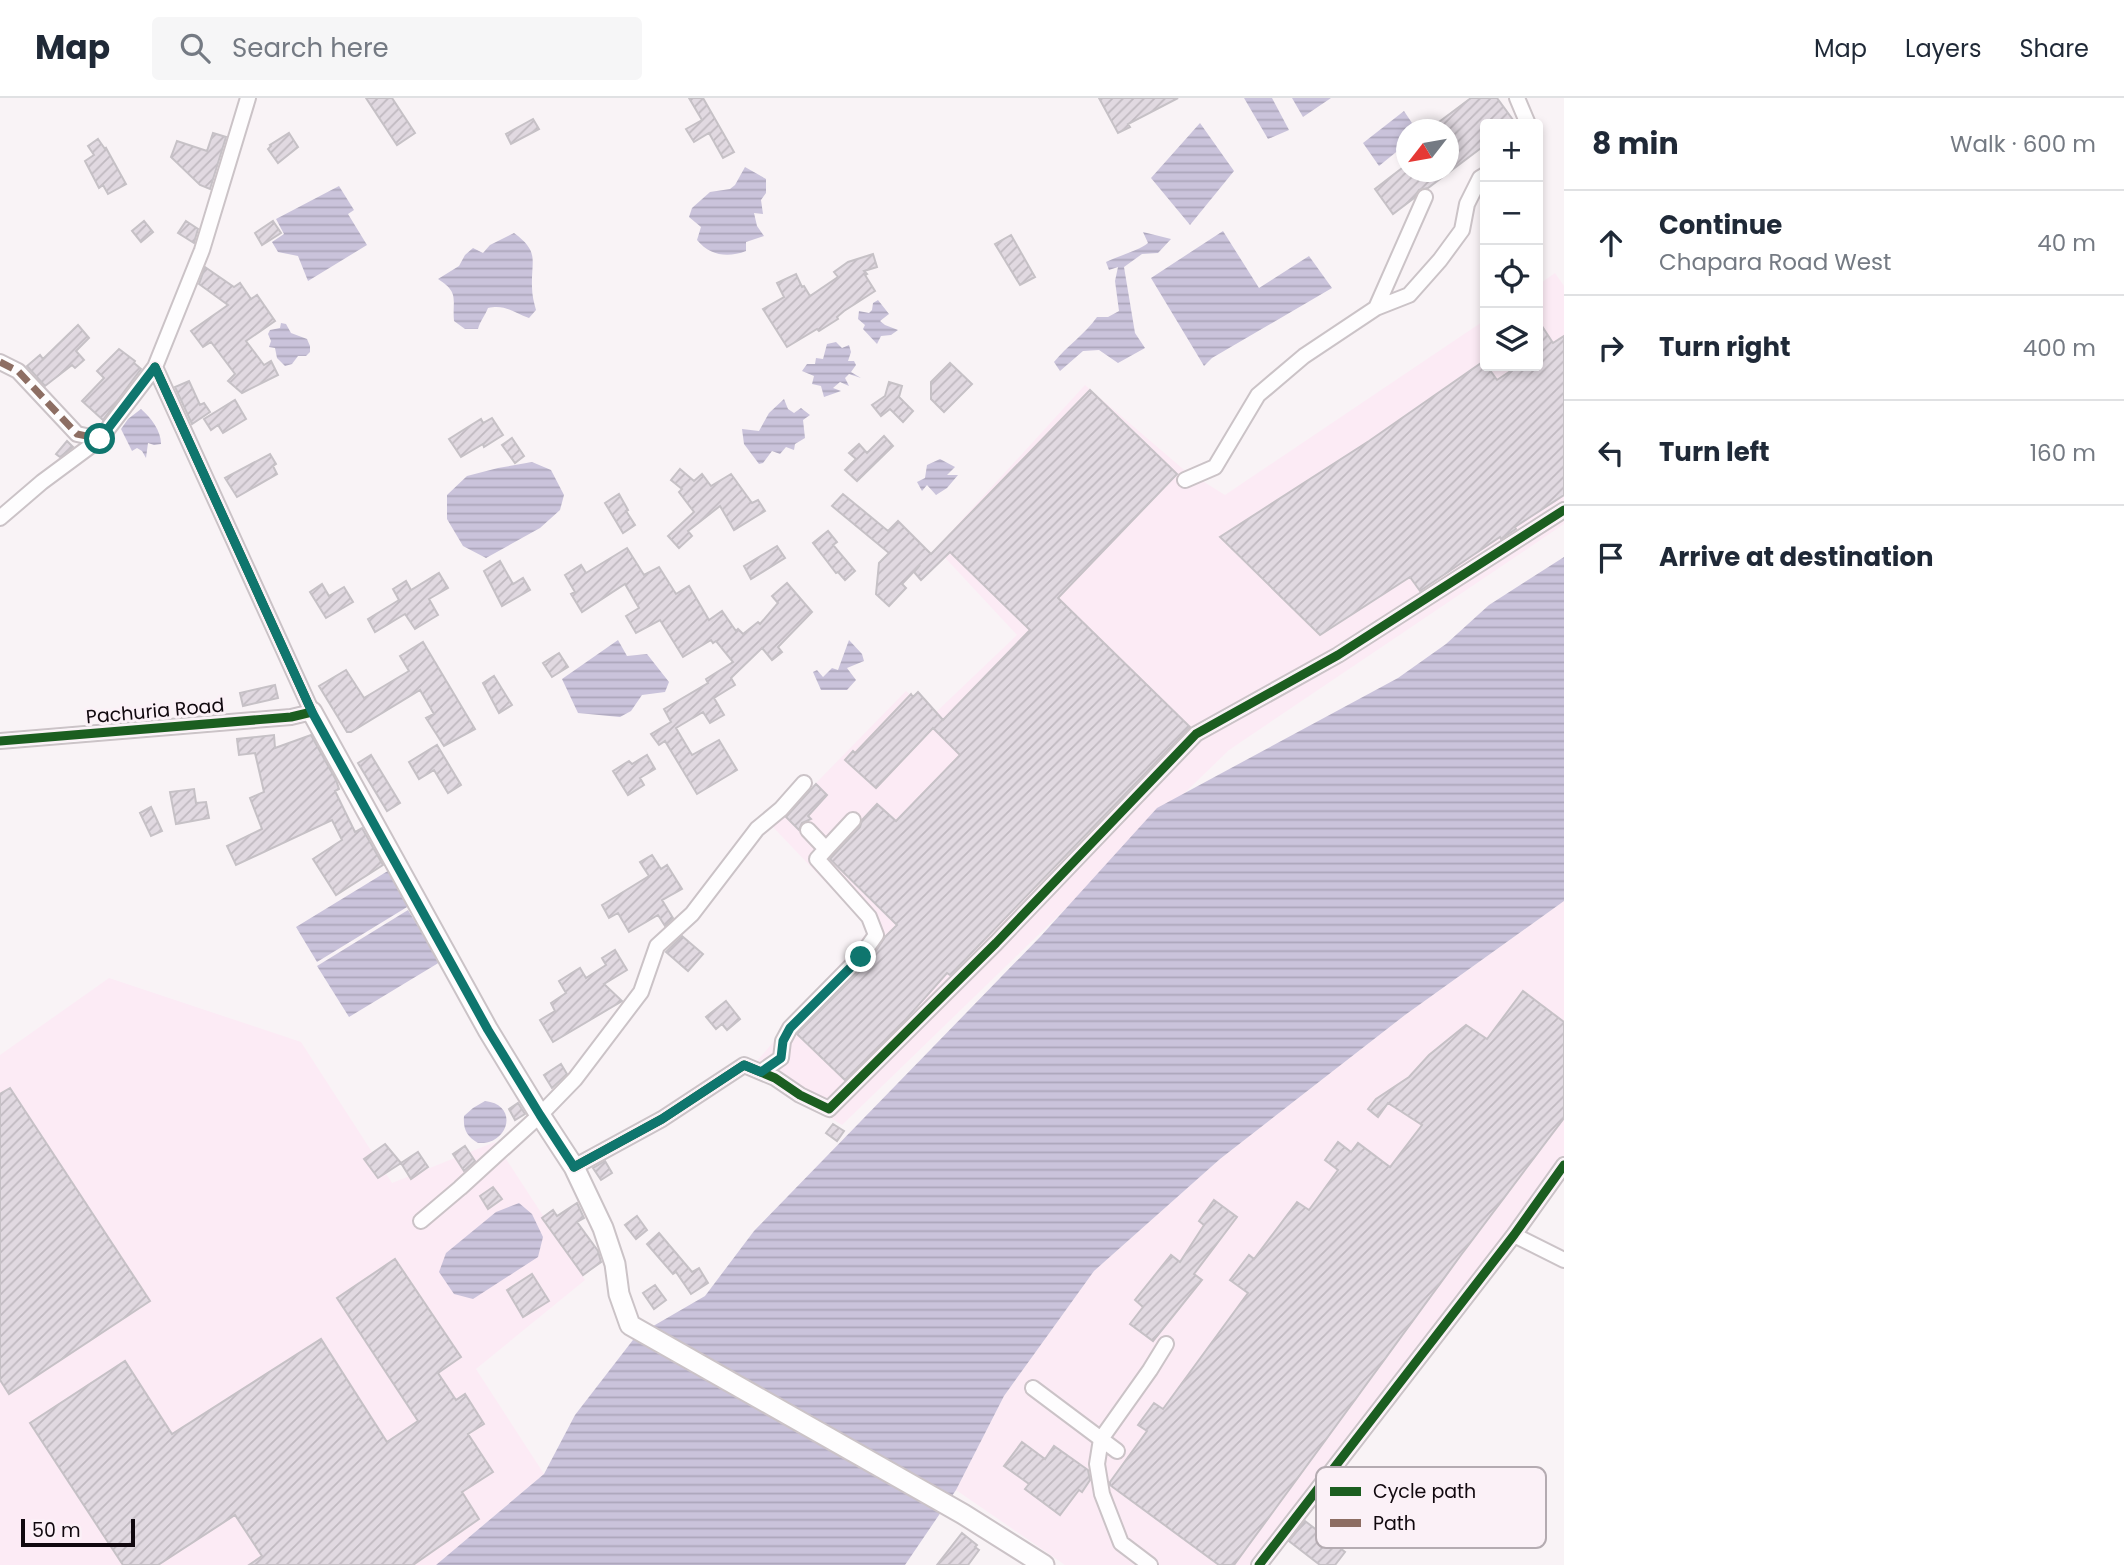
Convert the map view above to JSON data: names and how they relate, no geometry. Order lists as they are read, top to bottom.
{
  "streets": {
    "street": ["Pachuria Road"]
  },
  "legend": ["Cycle path", "Path"],
  "scale_bar": "50 m",
  "north": "bottom left",
  "page": {
    "header": "Map",
    "search": "Search here",
    "nav": ["Map", "Layers", "Share"],
    "heading": ["8 min", "Walk · 600 m"],
    "map_buttons": ["+", "−"],
    "list": [
      ["Continue", "Chapara Road West", "40 m"],
      ["Turn right", "400 m"],
      ["Turn left", "160 m"],
      "Arrive at destination"
    ],
    "scale": "50 m"
  }
}
